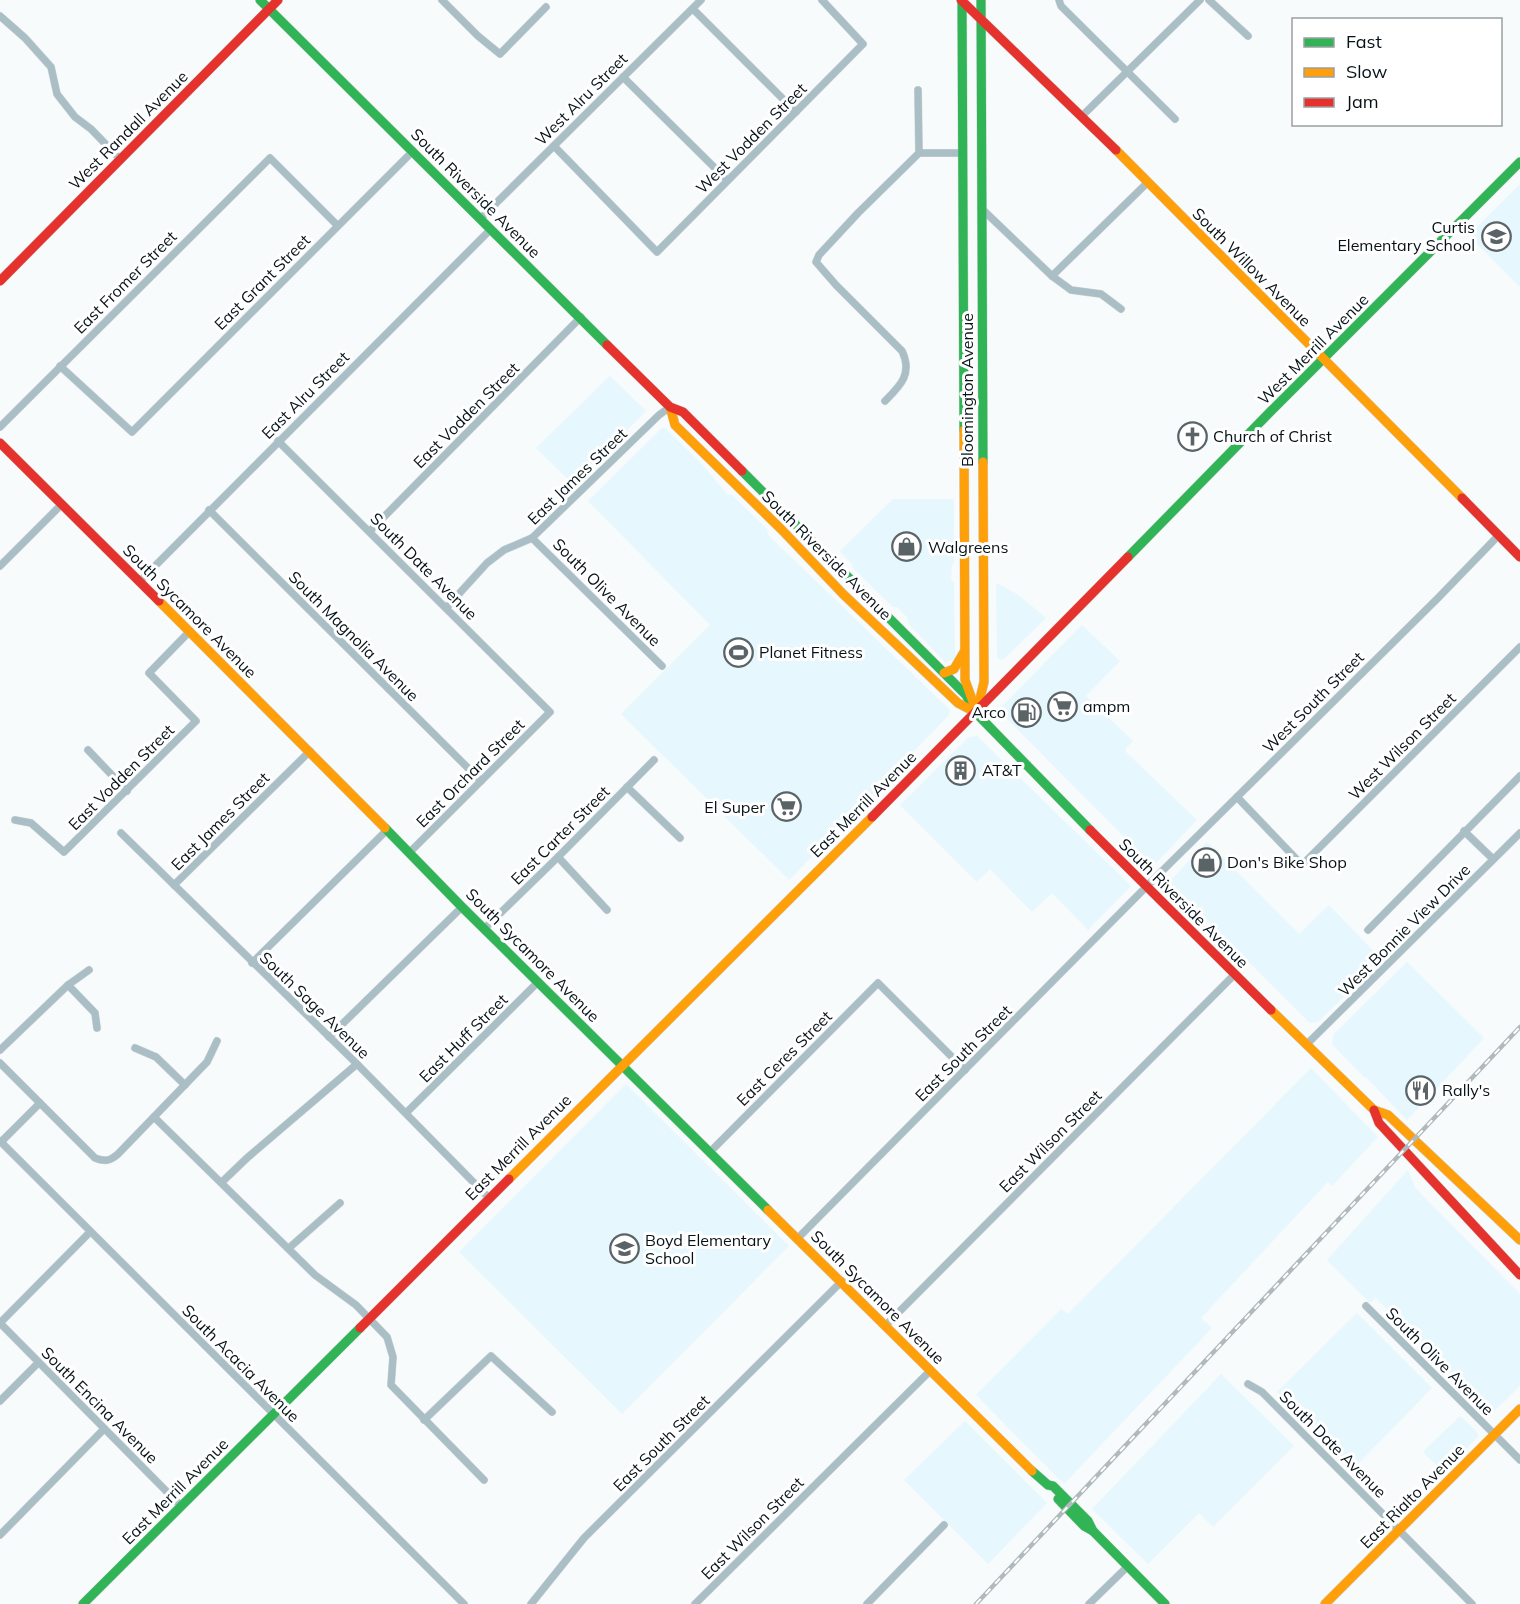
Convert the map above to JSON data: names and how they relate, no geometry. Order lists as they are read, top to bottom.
{
  "streets": {
    "main road": [
      "West Randall Avenue",
      "South Riverside Avenue",
      "South Willow Avenue",
      "West Merrill Avenue",
      "Bloomington Avenue",
      "South Sycamore Avenue",
      "East Merrill Avenue",
      "East Rialto Avenue"
    ],
    "street": [
      "West Alru Street",
      "West Vodden Street",
      "East Fromer Street",
      "East Grant Street",
      "East Alru Street",
      "East Vodden Street",
      "East James Street",
      "South Date Avenue",
      "South Olive Avenue",
      "South Magnolia Avenue",
      "West South Street",
      "West Wilson Street",
      "East Orchard Street",
      "East Carter Street",
      "West Bonnie View Drive",
      "South Sage Avenue",
      "East Huff Street",
      "East South Street",
      "East Ceres Street",
      "East Wilson Street",
      "South Acacia Avenue",
      "South Encina Avenue"
    ]
  },
  "crossings": [
    ["West Alru Street", "West Vodden Street"],
    ["West Alru Street", "South Riverside Avenue"],
    ["West Randall Avenue", "South Riverside Avenue"],
    ["South Riverside Avenue", "East Grant Street"],
    ["South Riverside Avenue", "West Merrill Avenue"],
    ["South Riverside Avenue", "Bloomington Avenue"],
    ["South Riverside Avenue", "East Alru Street"],
    ["South Riverside Avenue", "East Vodden Street"],
    ["South Riverside Avenue", "East James Street"],
    ["South Riverside Avenue", "West South Street"],
    ["South Riverside Avenue", "East Merrill Avenue"],
    ["South Riverside Avenue", "West Bonnie View Drive"],
    ["South Riverside Avenue", "East South Street"],
    ["South Riverside Avenue", "East Wilson Street"],
    ["South Willow Avenue", "West Merrill Avenue"],
    ["South Willow Avenue", "Bloomington Avenue"],
    ["South Willow Avenue", "West South Street"],
    ["East Fromer Street", "East Grant Street"],
    ["West Merrill Avenue", "Bloomington Avenue"],
    ["West Merrill Avenue", "East Merrill Avenue"],
    ["Bloomington Avenue", "East Merrill Avenue"],
    ["East Alru Street", "South Date Avenue"],
    ["East Alru Street", "South Sycamore Avenue"],
    ["East Alru Street", "South Magnolia Avenue"],
    ["East Vodden Street", "South Date Avenue"],
    ["East Vodden Street", "South Sycamore Avenue"],
    ["East James Street", "South Date Avenue"],
    ["East James Street", "South Olive Avenue"],
    ["East James Street", "South Sycamore Avenue"],
    ["East James Street", "South Sage Avenue"],
    ["South Date Avenue", "East Orchard Street"],
    ["South Date Avenue", "East Rialto Avenue"],
    ["South Olive Avenue", "East Rialto Avenue"],
    ["South Sycamore Avenue", "East Orchard Street"],
    ["South Sycamore Avenue", "East Merrill Avenue"],
    ["South Sycamore Avenue", "East Carter Street"],
    ["South Sycamore Avenue", "East Huff Street"],
    ["South Sycamore Avenue", "East South Street"],
    ["South Sycamore Avenue", "East Ceres Street"],
    ["South Sycamore Avenue", "East Wilson Street"],
    ["South Magnolia Avenue", "East Orchard Street"],
    ["West South Street", "West Wilson Street"],
    ["West South Street", "East South Street"],
    ["East Merrill Avenue", "South Sage Avenue"],
    ["East Merrill Avenue", "South Acacia Avenue"],
    ["East Merrill Avenue", "South Encina Avenue"],
    ["South Sage Avenue", "East Huff Street"],
    ["East South Street", "East Ceres Street"]
  ],
  "places": {
    "school or university": ["Curtis Elementary School", "Boyd Elementary School"],
    "church": ["Church of Christ"],
    "shop": ["Walgreens", "Don's Bike Shop"],
    "sports": ["Planet Fitness"],
    "supermarket": ["ampm", "El Super"],
    "fuel station": ["Arco"],
    "building": ["AT&T"],
    "restaurant": ["Rally's"]
  },
  "legend": ["Fast", "Slow", "Jam"]
}
